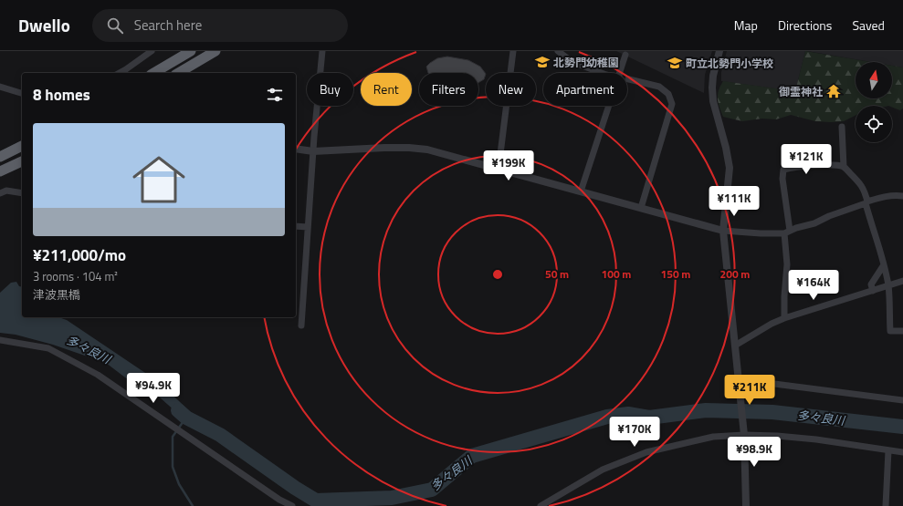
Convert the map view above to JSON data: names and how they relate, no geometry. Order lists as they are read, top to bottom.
{
  "water": ["多々良川"],
  "places": {
    "school or university": ["北勢門幼稚園", "町立北勢門小学校"],
    "temple": ["御霊神社"]
  },
  "north": "top",
  "page": {
    "header": "Dwello",
    "search": "Search here",
    "nav": ["Map", "Directions", "Saved"],
    "chip": [
      "Buy",
      "Rent",
      "Filters",
      "New",
      "Apartment"
    ],
    "heading": "8 homes",
    "list": [
      {
        "name": "¥211,000/mo",
        "note": "3 rooms · 104 m² · 津波黒橋"
      }
    ],
    "price": [
      "¥121K",
      "¥199K",
      "¥111K",
      "¥164K",
      "¥94.9K",
      "¥211K",
      "¥170K",
      "¥98.9K"
    ]
  },
  "rings": [
    "50 m",
    "100 m",
    "150 m",
    "200 m"
  ]
}
